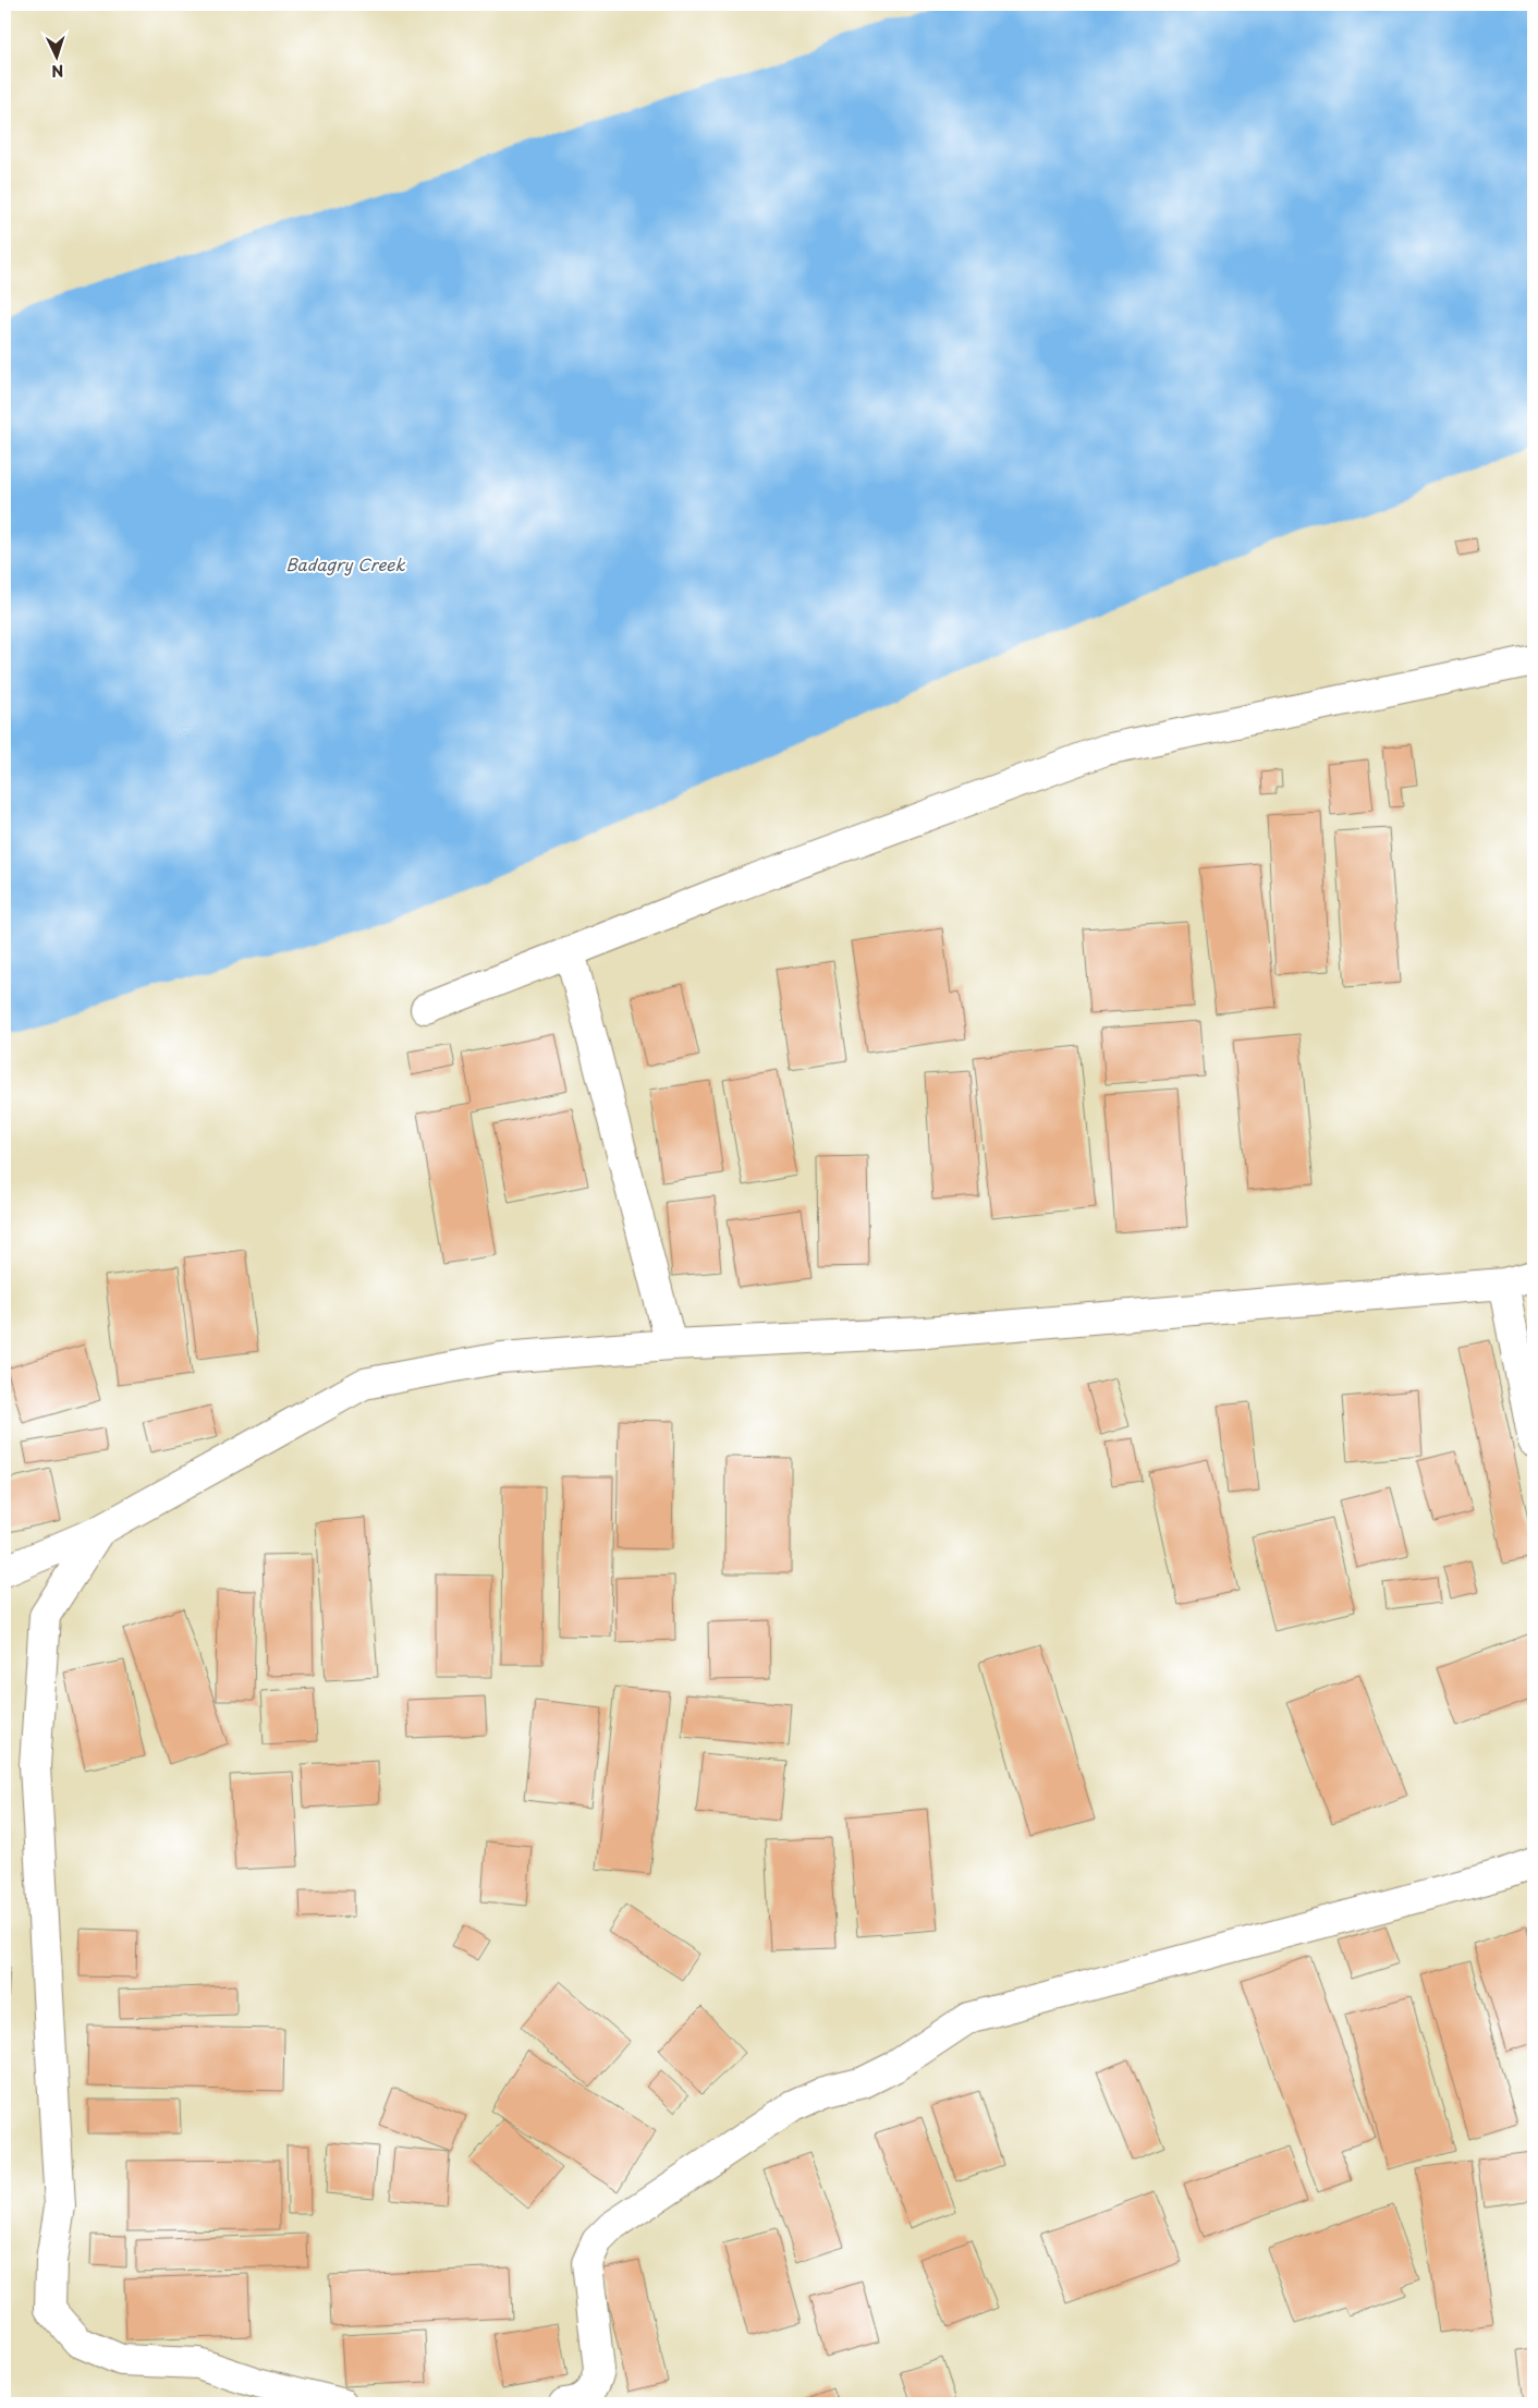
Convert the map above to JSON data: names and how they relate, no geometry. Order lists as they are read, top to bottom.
{
  "water": ["Badagry Creek"],
  "north": "bottom"
}
